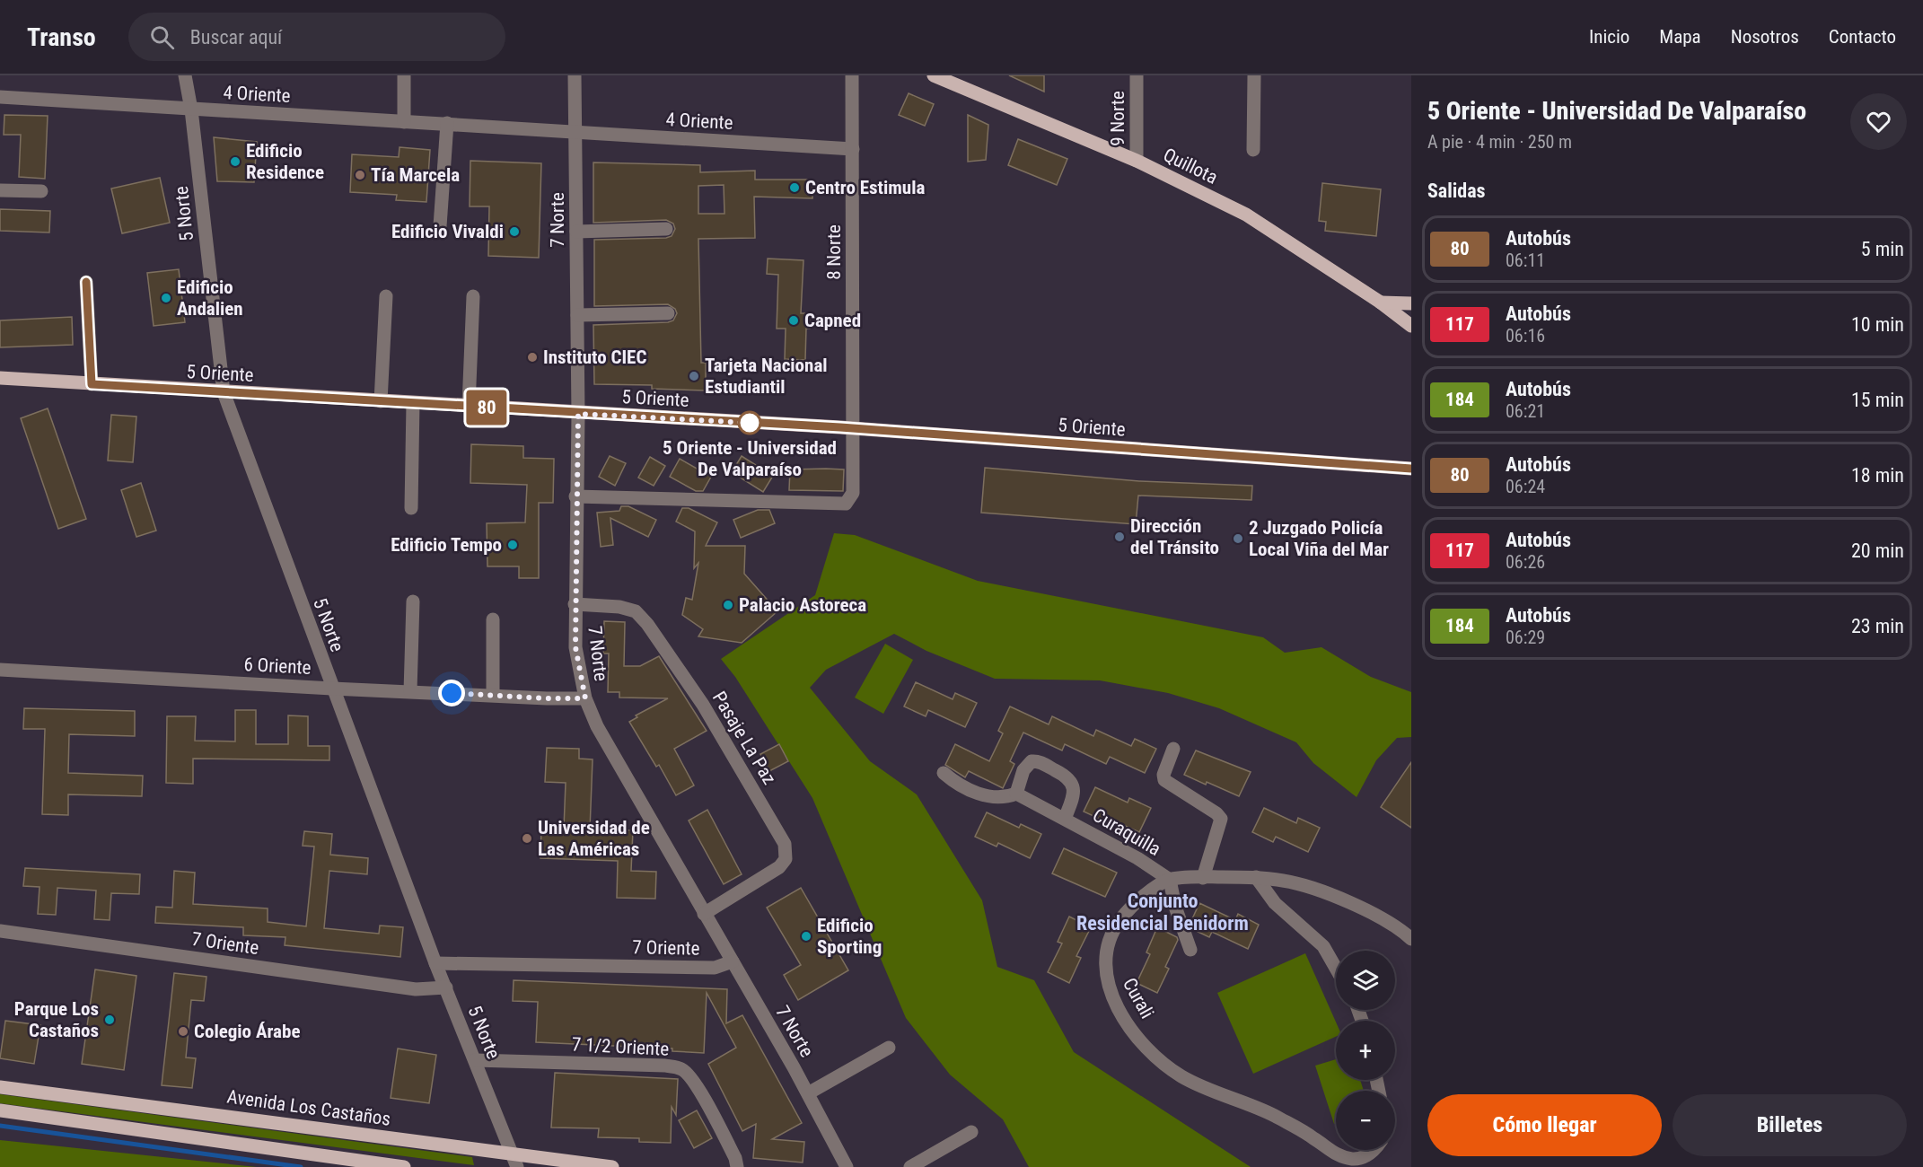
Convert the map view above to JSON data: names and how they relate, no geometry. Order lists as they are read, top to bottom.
{
  "streets": {
    "main road": ["Quillota", "5 Oriente", "Avenida Los Castaños"],
    "street": [
      "4 Oriente",
      "9 Norte",
      "5 Norte",
      "7 Norte",
      "8 Norte",
      "6 Oriente",
      "Pasaje La Paz",
      "Curaquilla",
      "7 Oriente",
      "Curali",
      "7 1/2 Oriente"
    ]
  },
  "crossings": [
    ["4 Oriente", "5 Norte"],
    ["4 Oriente", "7 Norte"],
    ["4 Oriente", "8 Norte"],
    ["9 Norte", "Quillota"],
    ["5 Norte", "5 Oriente"],
    ["5 Norte", "6 Oriente"],
    ["5 Norte", "7 Oriente"],
    ["5 Norte", "7 1/2 Oriente"],
    ["5 Norte", "Avenida Los Castaños"],
    ["7 Norte", "8 Norte"],
    ["7 Norte", "5 Oriente"],
    ["7 Norte", "6 Oriente"],
    ["7 Norte", "Pasaje La Paz"],
    ["7 Norte", "7 Oriente"],
    ["8 Norte", "5 Oriente"],
    ["Curaquilla", "Curali"]
  ],
  "districts": ["Conjunto Residencial Benidorm"],
  "places": [
    "Edificio Residence",
    "Tía Marcela",
    "Centro Estimula",
    "Edificio Vivaldi",
    "Edificio Andalien",
    "Capned",
    "Instituto CIEC",
    "Tarjeta Nacional Estudiantil",
    "5 Oriente - Universidad De Valparaíso",
    "Dirección del Tránsito",
    "2 Juzgado Policía Local Viña del Mar",
    "Edificio Tempo",
    "Palacio Astoreca",
    "Universidad de Las Américas",
    "Edificio Sporting",
    "Parque Los Castaños",
    "Colegio Árabe"
  ],
  "lines": ["bus line 80"],
  "page": {
    "header": "Transo",
    "search": "Buscar aquí",
    "nav": [
      "Inicio",
      "Mapa",
      "Nosotros",
      "Contacto"
    ],
    "on_map": "80",
    "heading": [
      ["5 Oriente - Universidad De Valparaíso", "A pie · 4 min · 250 m"],
      "Salidas"
    ],
    "list": [
      {
        "mark": "80",
        "name": "Autobús",
        "note": "06:11",
        "value": "5 min"
      },
      {
        "mark": "117",
        "name": "Autobús",
        "note": "06:16",
        "value": "10 min"
      },
      {
        "mark": "184",
        "name": "Autobús",
        "note": "06:21",
        "value": "15 min"
      },
      {
        "mark": "80",
        "name": "Autobús",
        "note": "06:24",
        "value": "18 min"
      },
      {
        "mark": "117",
        "name": "Autobús",
        "note": "06:26",
        "value": "20 min"
      },
      {
        "mark": "184",
        "name": "Autobús",
        "note": "06:29",
        "value": "23 min"
      }
    ],
    "map_buttons": ["+", "−"],
    "buttons": ["Cómo llegar", "Billetes"]
  }
}
